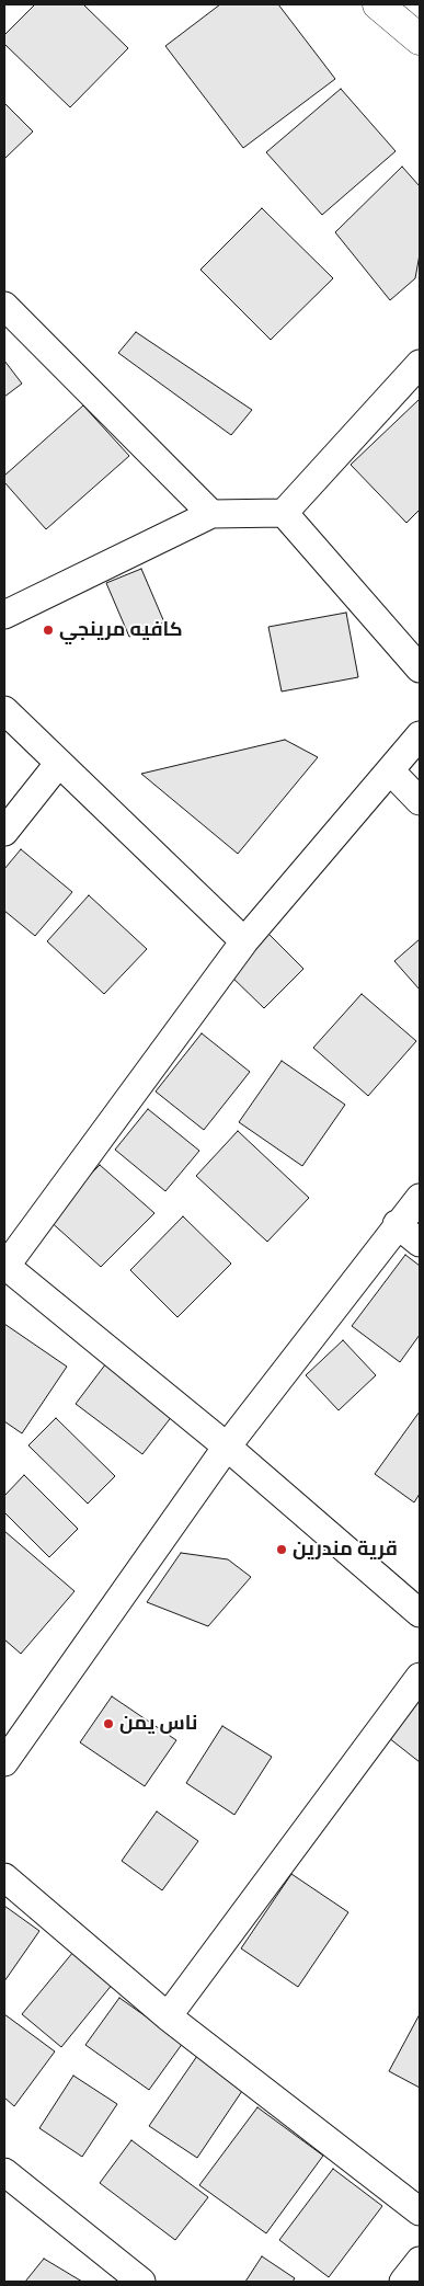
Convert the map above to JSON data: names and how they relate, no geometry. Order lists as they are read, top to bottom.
{
  "places": ["كافيه مرينجي", "قرية مندرين", "ناس يمن"]
}
